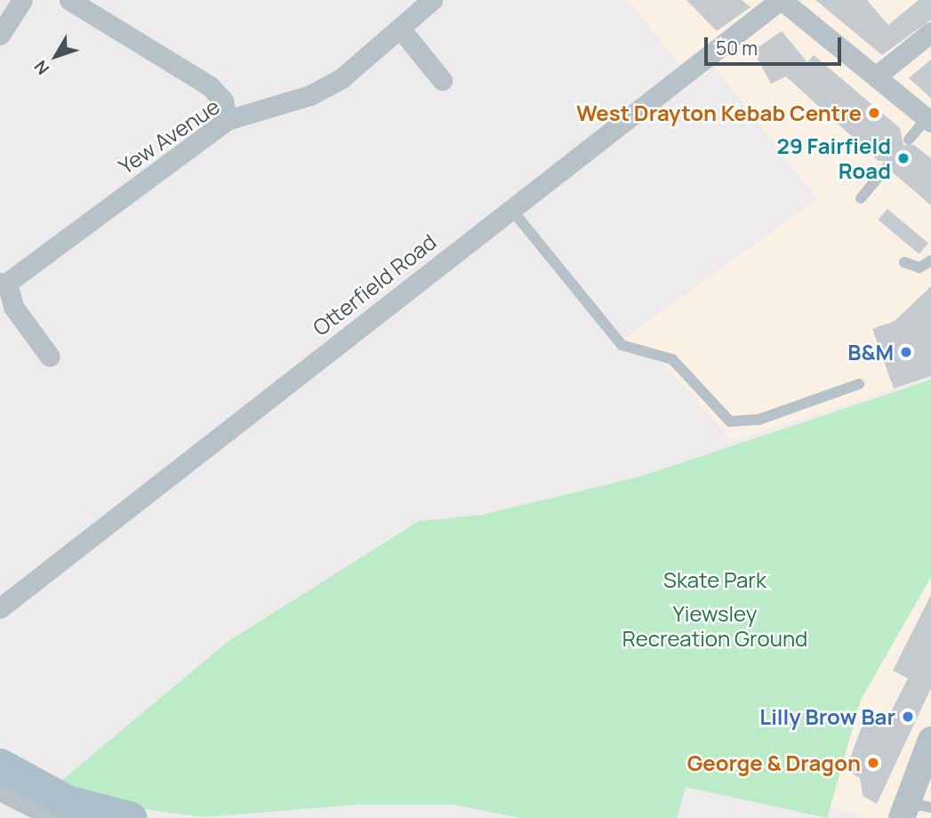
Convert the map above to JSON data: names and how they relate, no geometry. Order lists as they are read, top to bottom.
{
  "streets": {
    "street": ["Yew Avenue", "Otterfield Road"]
  },
  "parks": ["Skate Park", "Yiewsley Recreation Ground"],
  "places": [
    "West Drayton Kebab Centre",
    "29 Fairfield Road",
    "B&M",
    "Lilly Brow Bar",
    "George & Dragon"
  ],
  "scale_bar": "50 m",
  "north": "bottom left"
}
